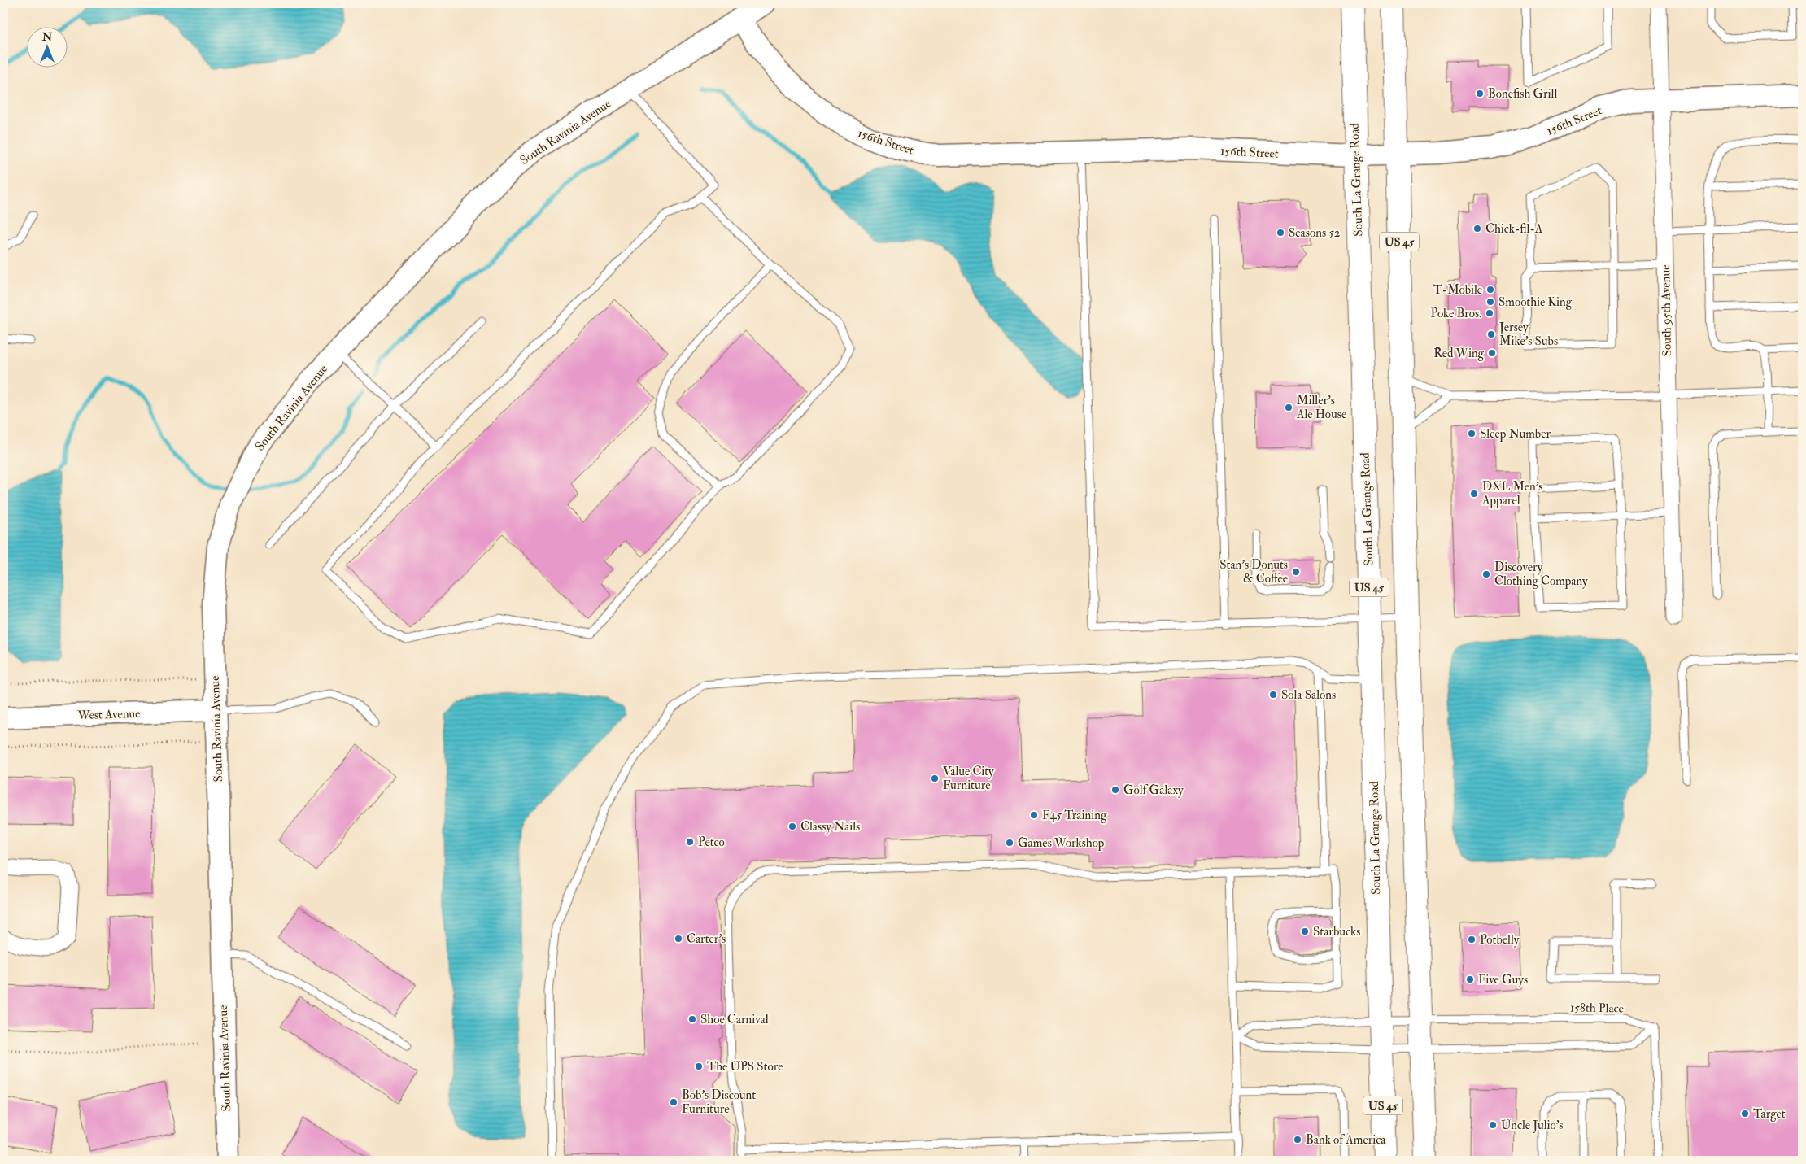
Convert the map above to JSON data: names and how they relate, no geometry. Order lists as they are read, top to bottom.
{
  "streets": {
    "highway": ["South La Grange Road", "US 45"],
    "street": [
      "156th Street",
      "South Ravinia Avenue",
      "South 95th Avenue",
      "West Avenue"
    ],
    "lane": ["158th Place"]
  },
  "crossings": [
    ["156th Street", "South Ravinia Avenue"],
    ["156th Street", "South La Grange Road"],
    ["156th Street", "US 45"],
    ["156th Street", "South 95th Avenue"],
    ["South Ravinia Avenue", "West Avenue"],
    ["South La Grange Road", "158th Place"],
    ["US 45", "158th Place"]
  ],
  "places": [
    "Bonefish Grill",
    "Chick-fil-A",
    "Seasons 52",
    "T-Mobile",
    "Smoothie King",
    "Poke Bros.",
    "Jersey Mike's Subs",
    "Red Wing",
    "Miller's Ale House",
    "Sleep Number",
    "DXL Men's Apparel",
    "Stan's Donuts & Coffee",
    "Discovery Clothing Company",
    "Sola Salons",
    "Value City Furniture",
    "Golf Galaxy",
    "F45 Training",
    "Classy Nails",
    "Petco",
    "Games Workshop",
    "Starbucks",
    "Carter's",
    "Potbelly",
    "Five Guys",
    "Shoe Carnival",
    "The UPS Store",
    "Bob's Discount Furniture",
    "Target",
    "Uncle Julio's",
    "Bank of America"
  ],
  "north": "top"
}
